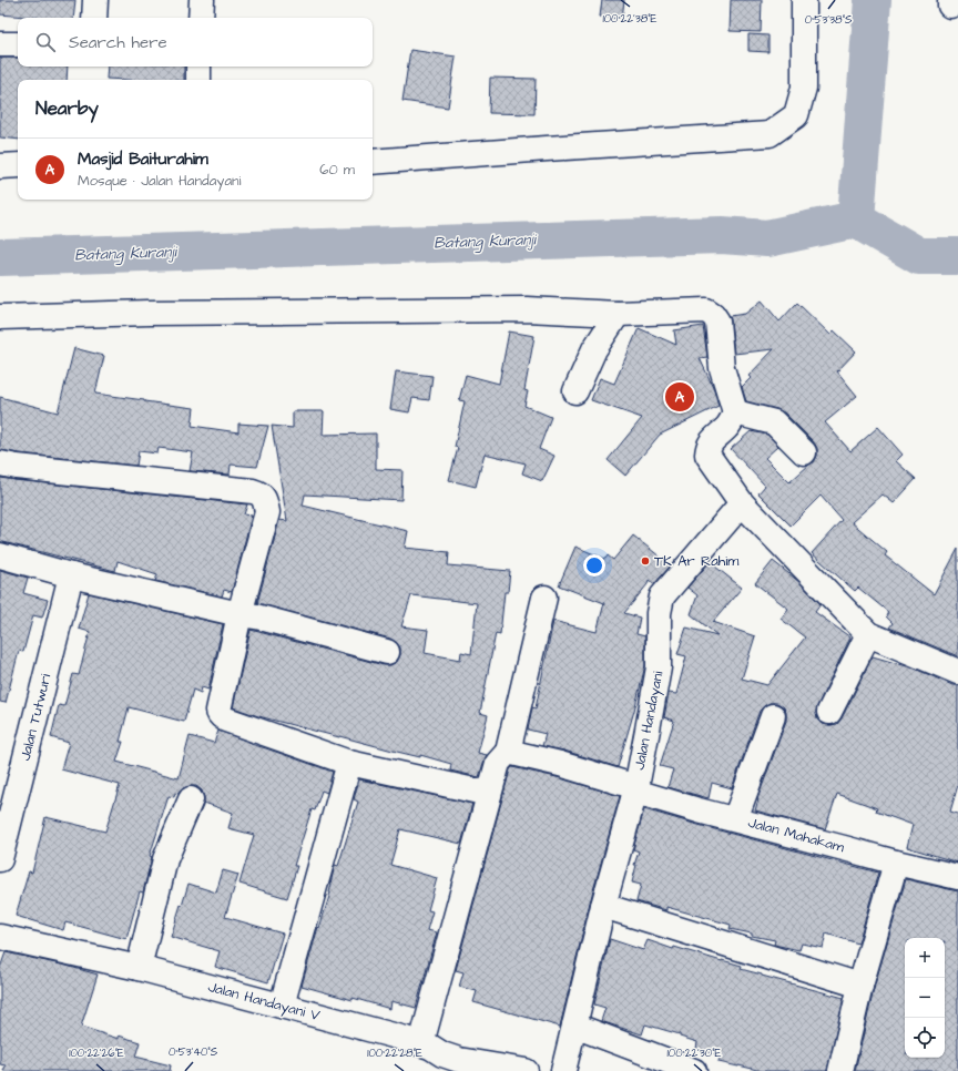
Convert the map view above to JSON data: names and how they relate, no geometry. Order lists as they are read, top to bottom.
{
  "streets": {
    "street": [
      "Jalan Tutwuri",
      "Jalan Handayani",
      "Jalan Mahakam",
      "Jalan Handayani V"
    ]
  },
  "crossings": [
    ["Jalan Handayani", "Jalan Mahakam"]
  ],
  "water": ["Batang Kuranji"],
  "places": ["TK Ar Rahim"],
  "page": {
    "search": "Search here",
    "heading": "Nearby",
    "list": [
      {
        "mark": "A",
        "name": "Masjid Baiturahim",
        "note": "Mosque · Jalan Handayani",
        "value": "60 m"
      }
    ],
    "pins": "A",
    "map_buttons": ["+", "−"]
  },
  "coordinates": [
    "100°22'38\"E",
    "0°53'38\"S",
    "0°53'40\"S",
    "100°22'26\"E",
    "100°22'28\"E",
    "100°22'30\"E"
  ]
}
